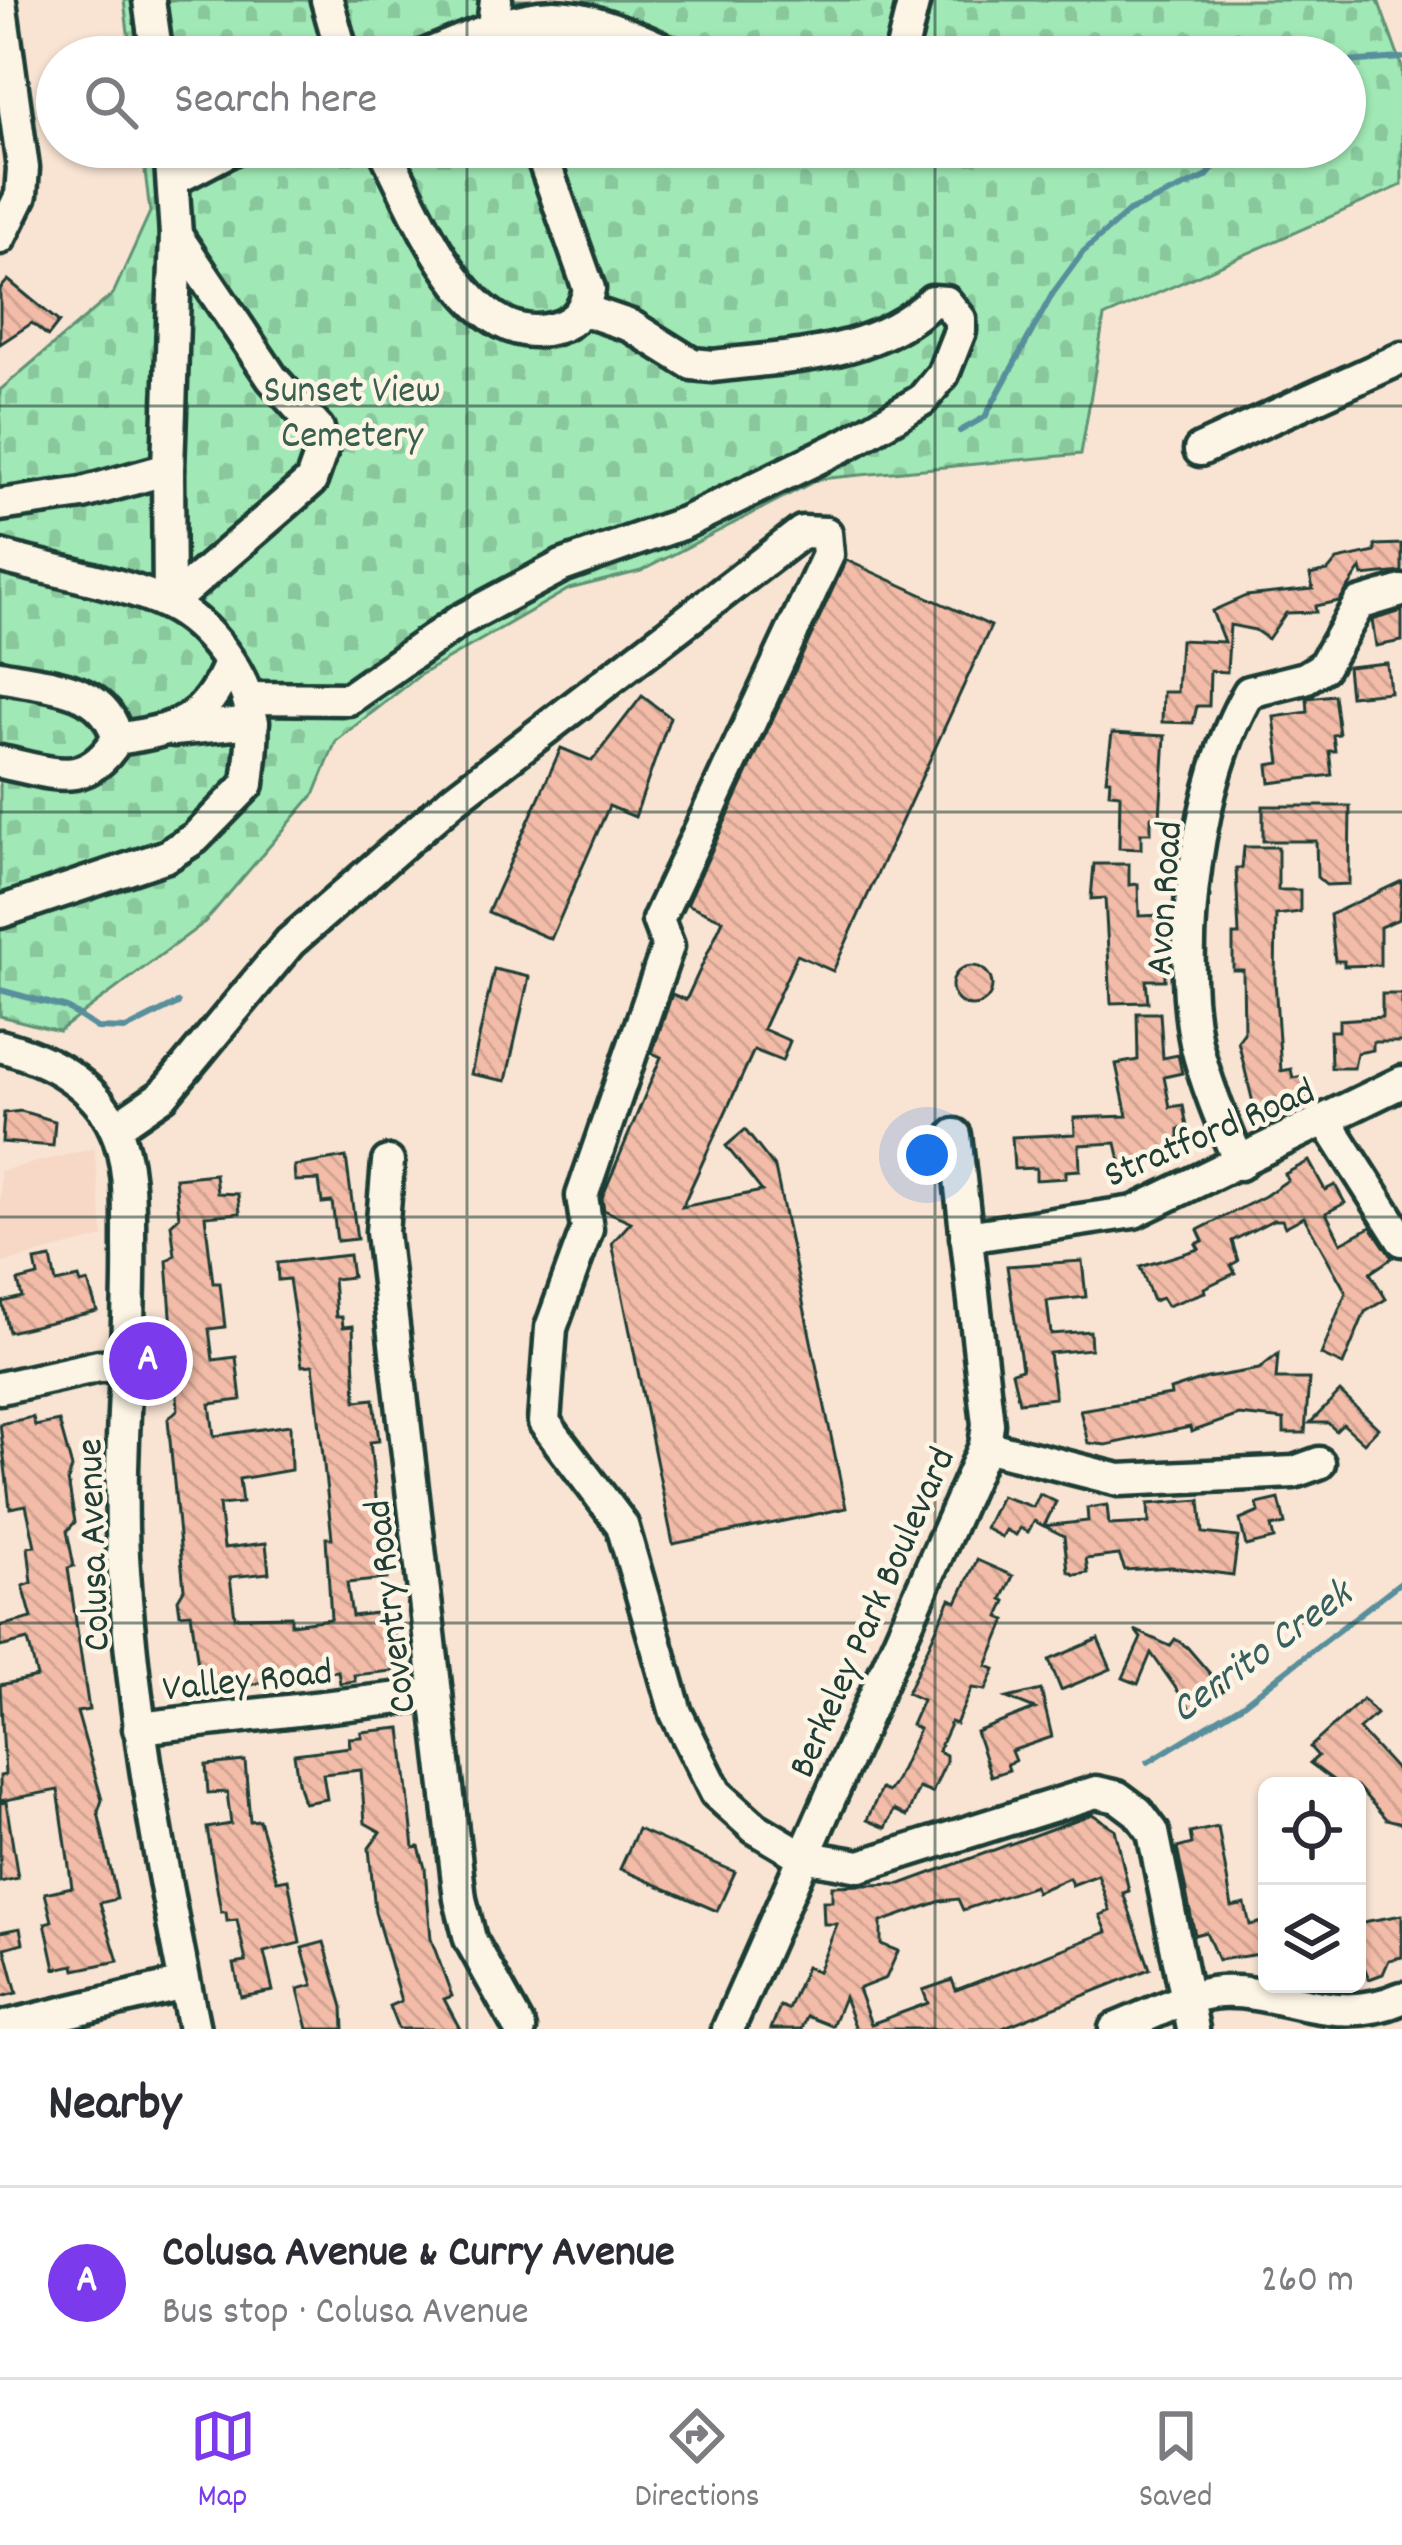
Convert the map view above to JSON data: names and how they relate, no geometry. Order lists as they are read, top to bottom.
{
  "streets": {
    "street": [
      "Avon Road",
      "Stratford Road",
      "Colusa Avenue",
      "Coventry Road",
      "Berkeley Park Boulevard",
      "Valley Road"
    ]
  },
  "crossings": [
    ["Avon Road", "Stratford Road"],
    ["Stratford Road", "Berkeley Park Boulevard"],
    ["Colusa Avenue", "Valley Road"],
    ["Coventry Road", "Valley Road"]
  ],
  "water": ["Cerrito Creek"],
  "parks": ["Sunset View Cemetery"],
  "page": {
    "search": "Search here",
    "pins": "A",
    "heading": "Nearby",
    "list": [
      {
        "mark": "A",
        "name": "Colusa Avenue & Curry Avenue",
        "note": "Bus stop · Colusa Avenue",
        "value": "260 m"
      }
    ],
    "nav": ["Map", "Directions", "Saved"]
  }
}
